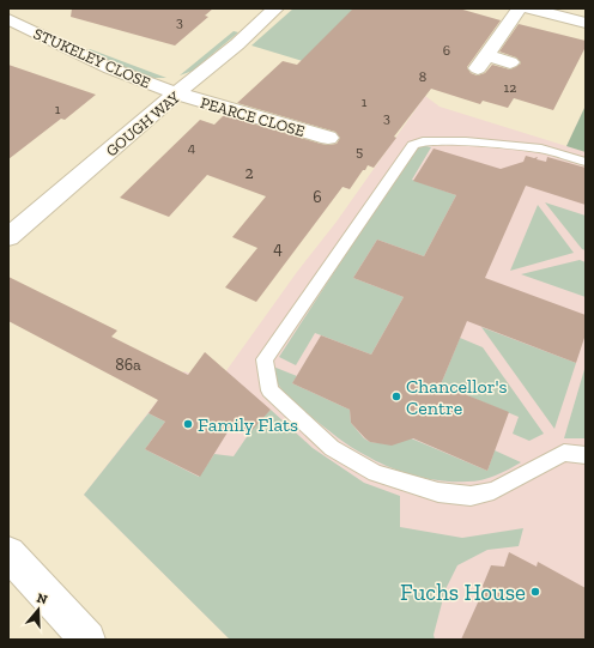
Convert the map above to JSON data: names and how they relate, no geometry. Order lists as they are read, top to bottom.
{
  "streets": {
    "street": ["STUKELEY CLOSE", "PEARCE CLOSE", "GOUGH WAY"]
  },
  "crossings": [
    ["STUKELEY CLOSE", "PEARCE CLOSE"],
    ["STUKELEY CLOSE", "GOUGH WAY"],
    ["PEARCE CLOSE", "GOUGH WAY"]
  ],
  "places": ["Chancellor's Centre", "Family Flats", "Fuchs House"],
  "house_numbers": [
    "3",
    "6",
    "8",
    "12",
    "1",
    "1",
    "3",
    "4",
    "5",
    "2",
    "6",
    "4",
    "86a"
  ],
  "north": "top"
}
